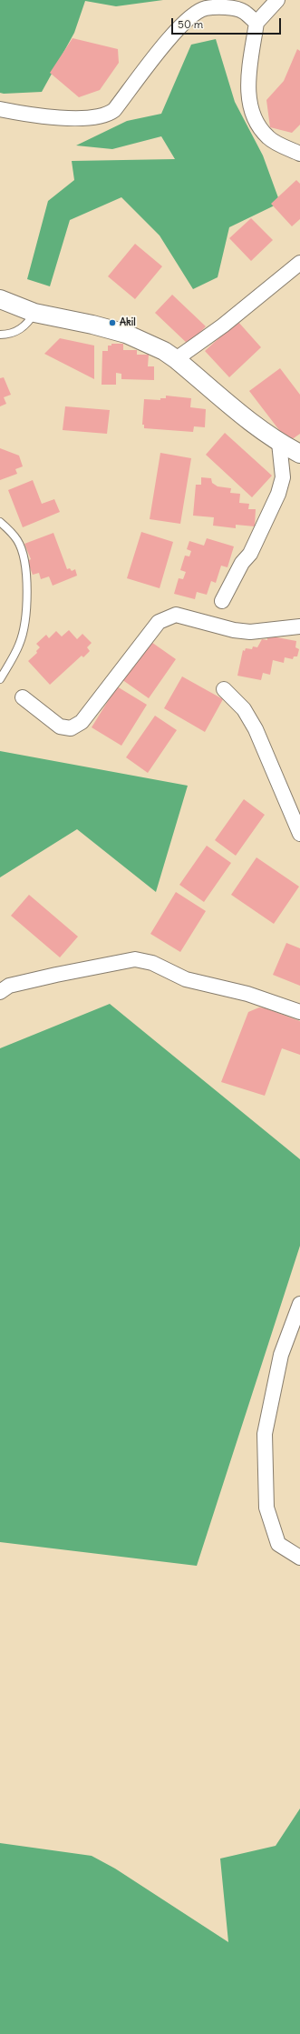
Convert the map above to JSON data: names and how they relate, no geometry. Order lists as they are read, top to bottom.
{
  "places": ["Akil"],
  "scale_bar": "50 m"
}
